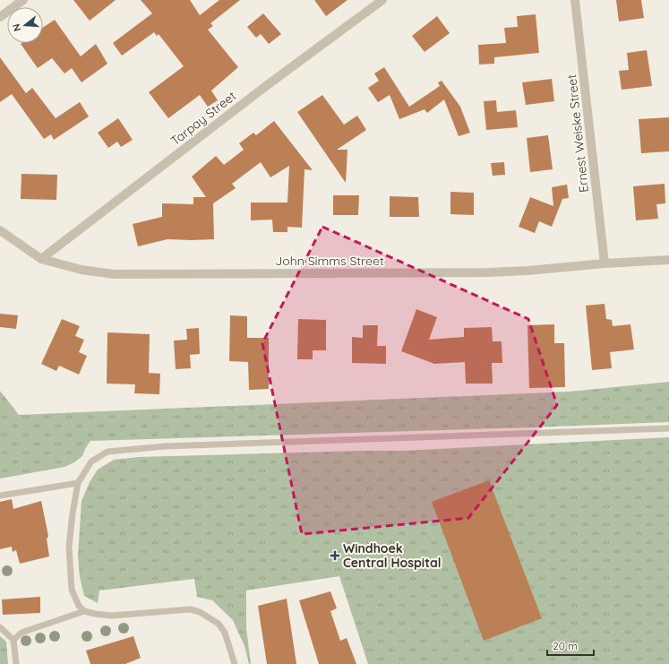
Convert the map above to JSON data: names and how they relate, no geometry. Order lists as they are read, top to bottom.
{
  "streets": {
    "street": ["Tarpay Street", "Ernest Weiske Street", "John Simms Street"]
  },
  "crossings": [
    ["Tarpay Street", "John Simms Street"],
    ["Ernest Weiske Street", "John Simms Street"]
  ],
  "places": {
    "health": ["Windhoek Central Hospital"]
  },
  "scale_bar": "20 m",
  "north": "left"
}
